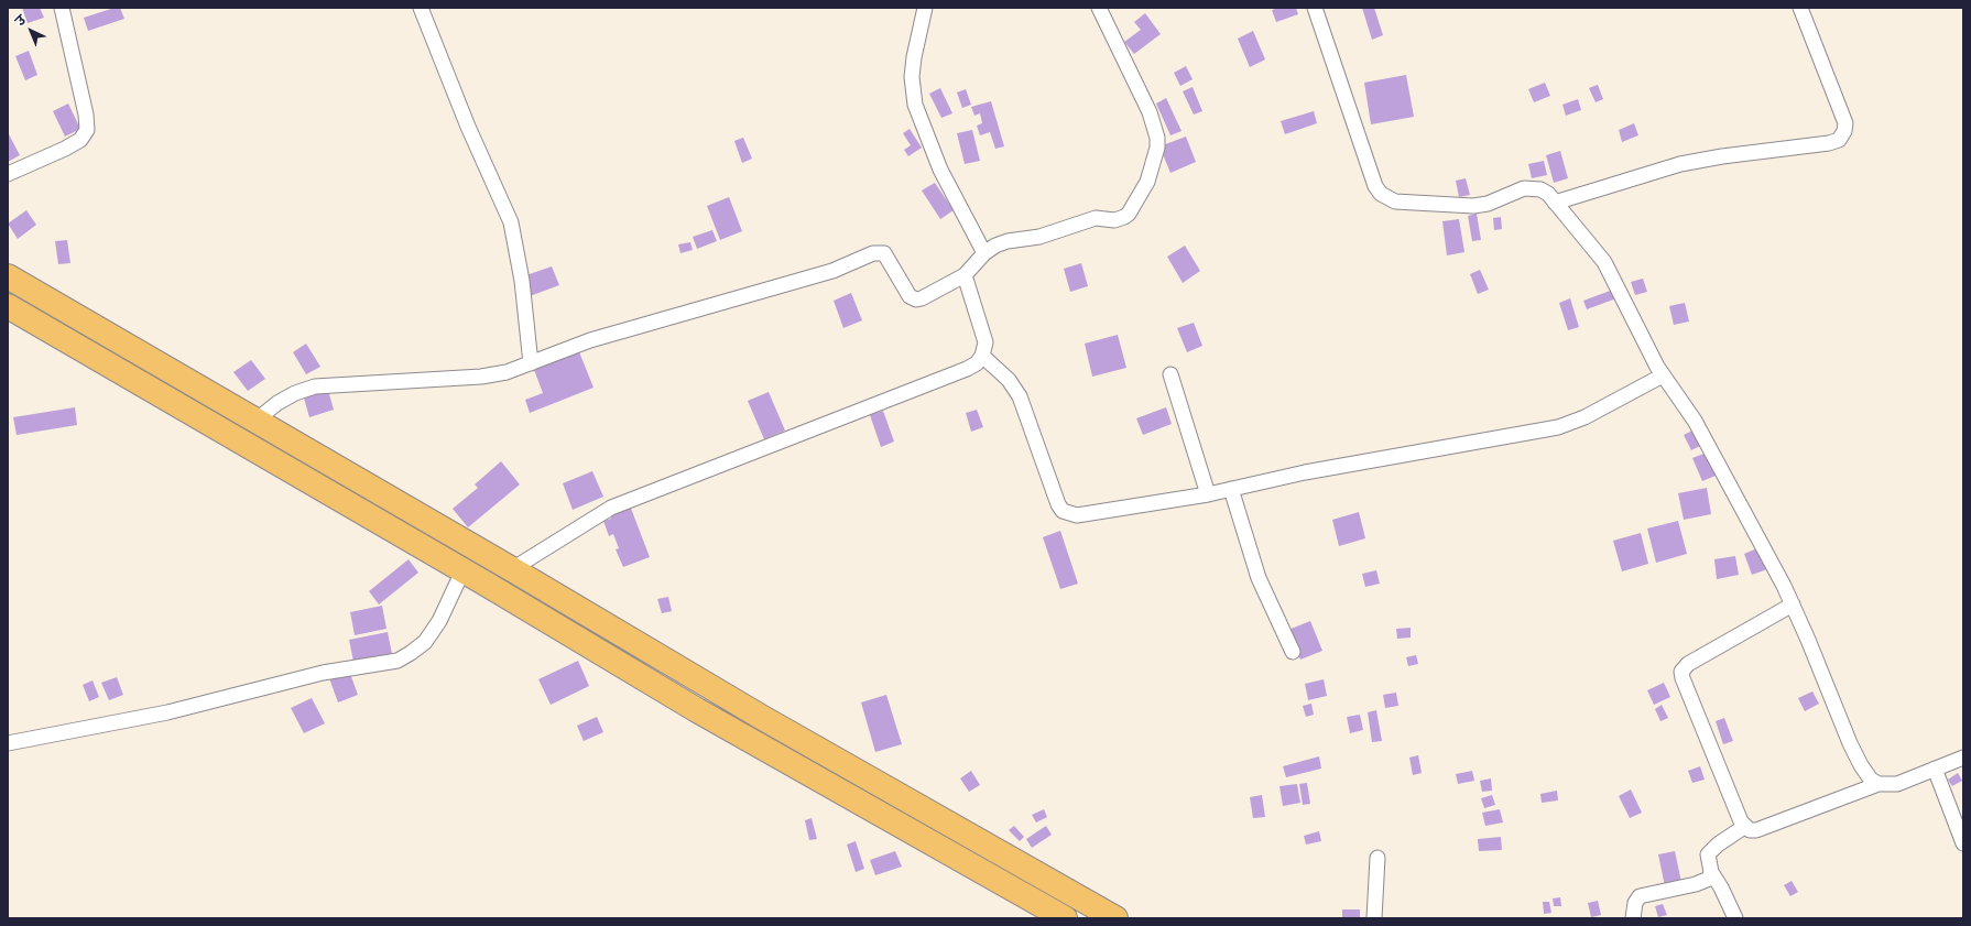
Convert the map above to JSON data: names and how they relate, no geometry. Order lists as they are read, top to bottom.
{
  "north": "top left"
}
